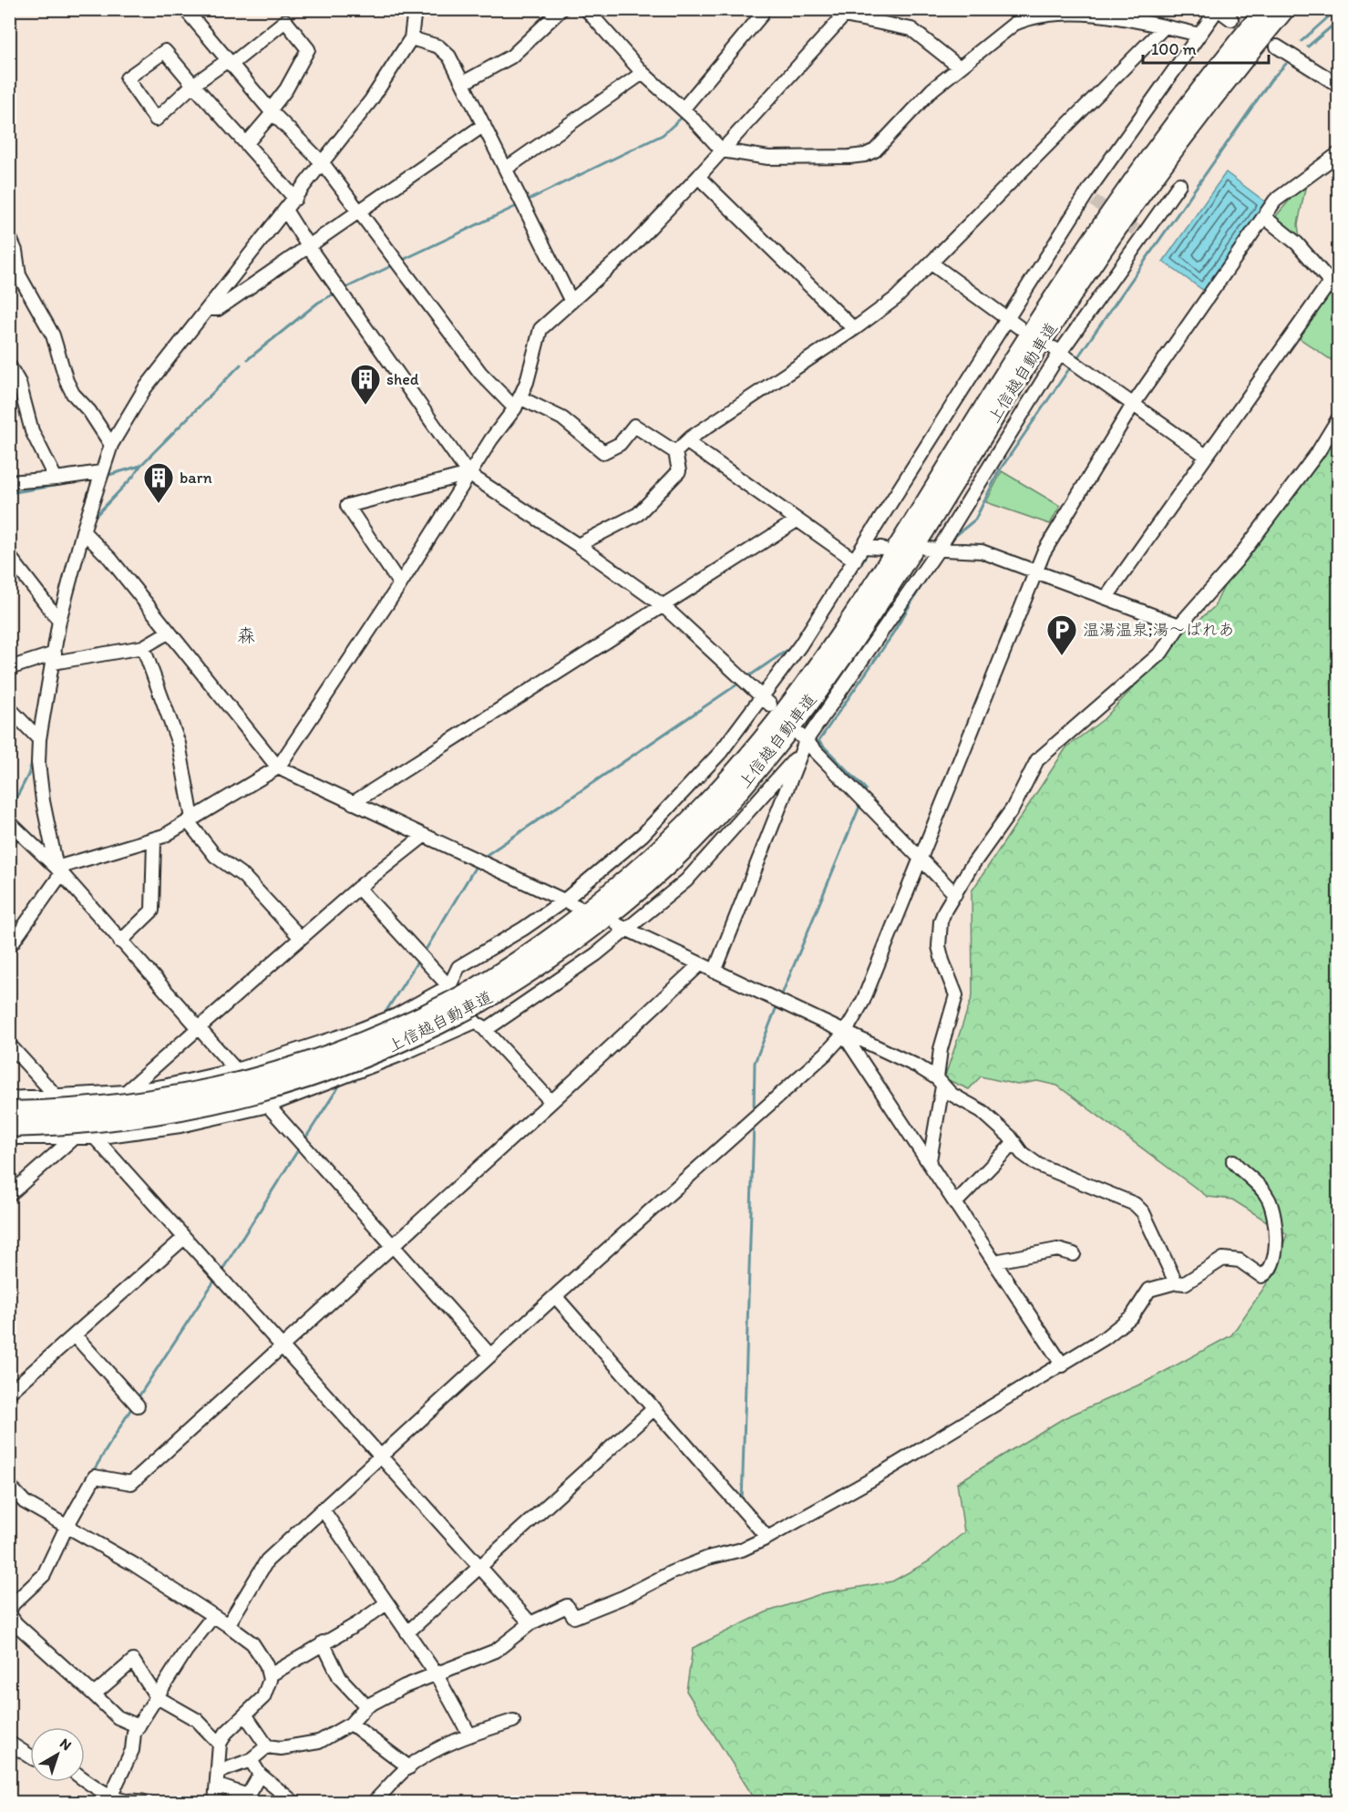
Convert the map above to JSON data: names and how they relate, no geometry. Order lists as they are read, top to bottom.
{
  "streets": {
    "highway": ["上信越自動車道"]
  },
  "districts": ["森"],
  "places": {
    "building": ["shed", "barn"],
    "parking": ["温湯温泉;湯〜ぱれあ"]
  },
  "scale_bar": "100 m",
  "north": "top right"
}
